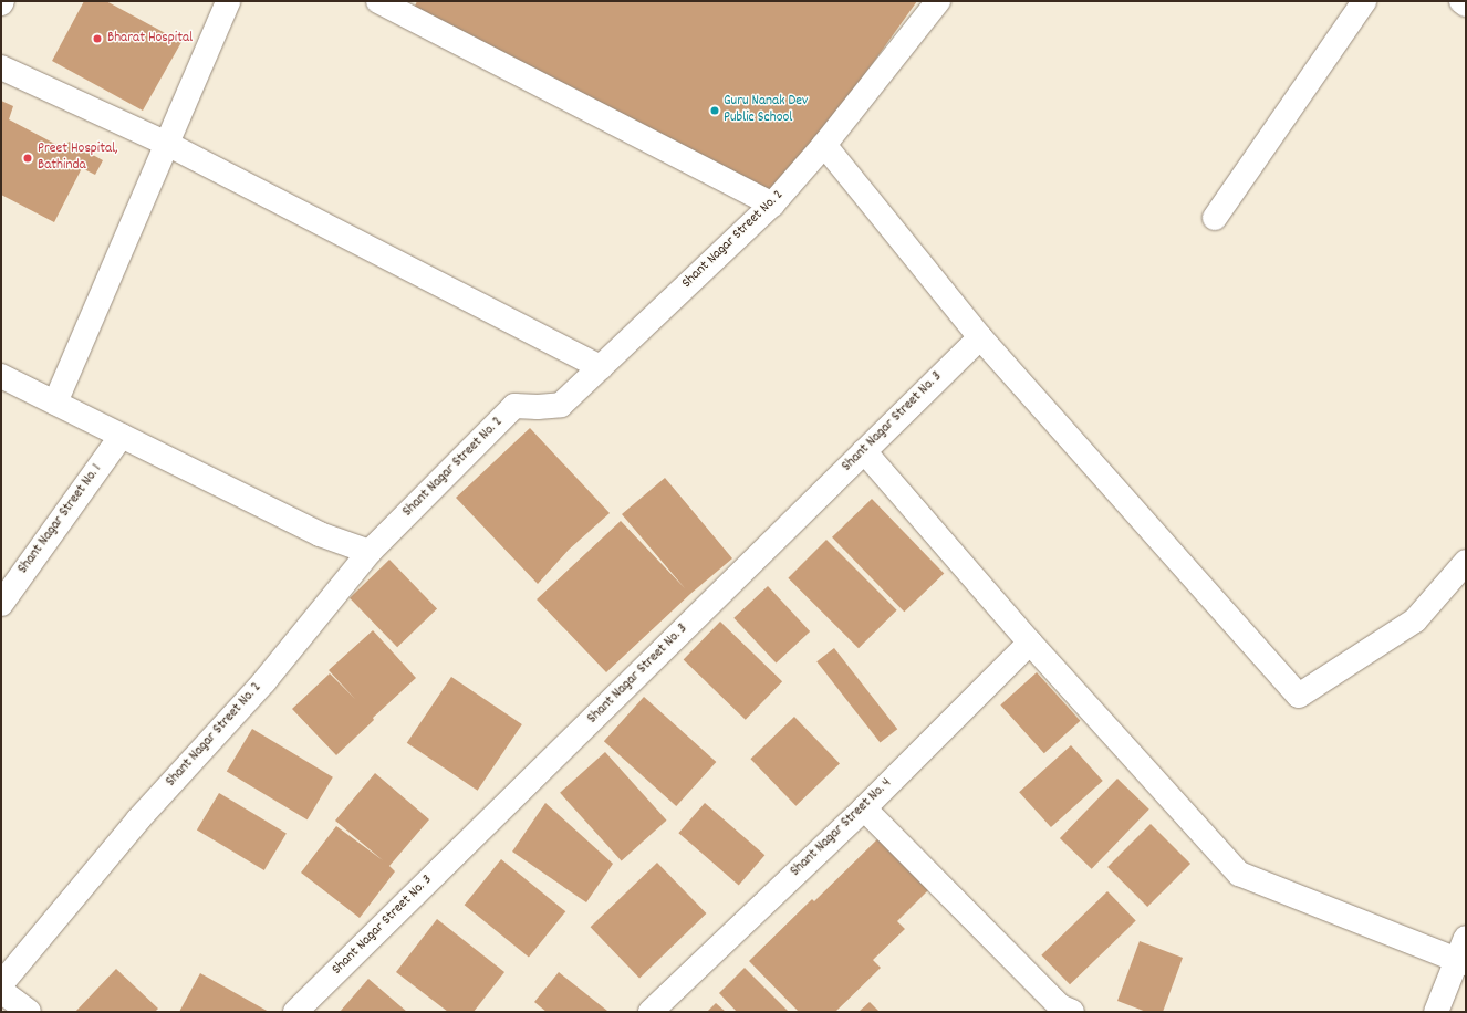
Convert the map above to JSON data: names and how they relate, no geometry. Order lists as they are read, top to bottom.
{
  "streets": {
    "street": [
      "Shant Nagar Street No. 2",
      "Shant Nagar Street No. 3",
      "Shant Nagar Street No. 1",
      "Shant Nagar Street No. 4"
    ]
  },
  "places": ["Bharat Hospital", "Guru Nanak Dev Public School", "Preet Hospital, Bathinda"]
}
